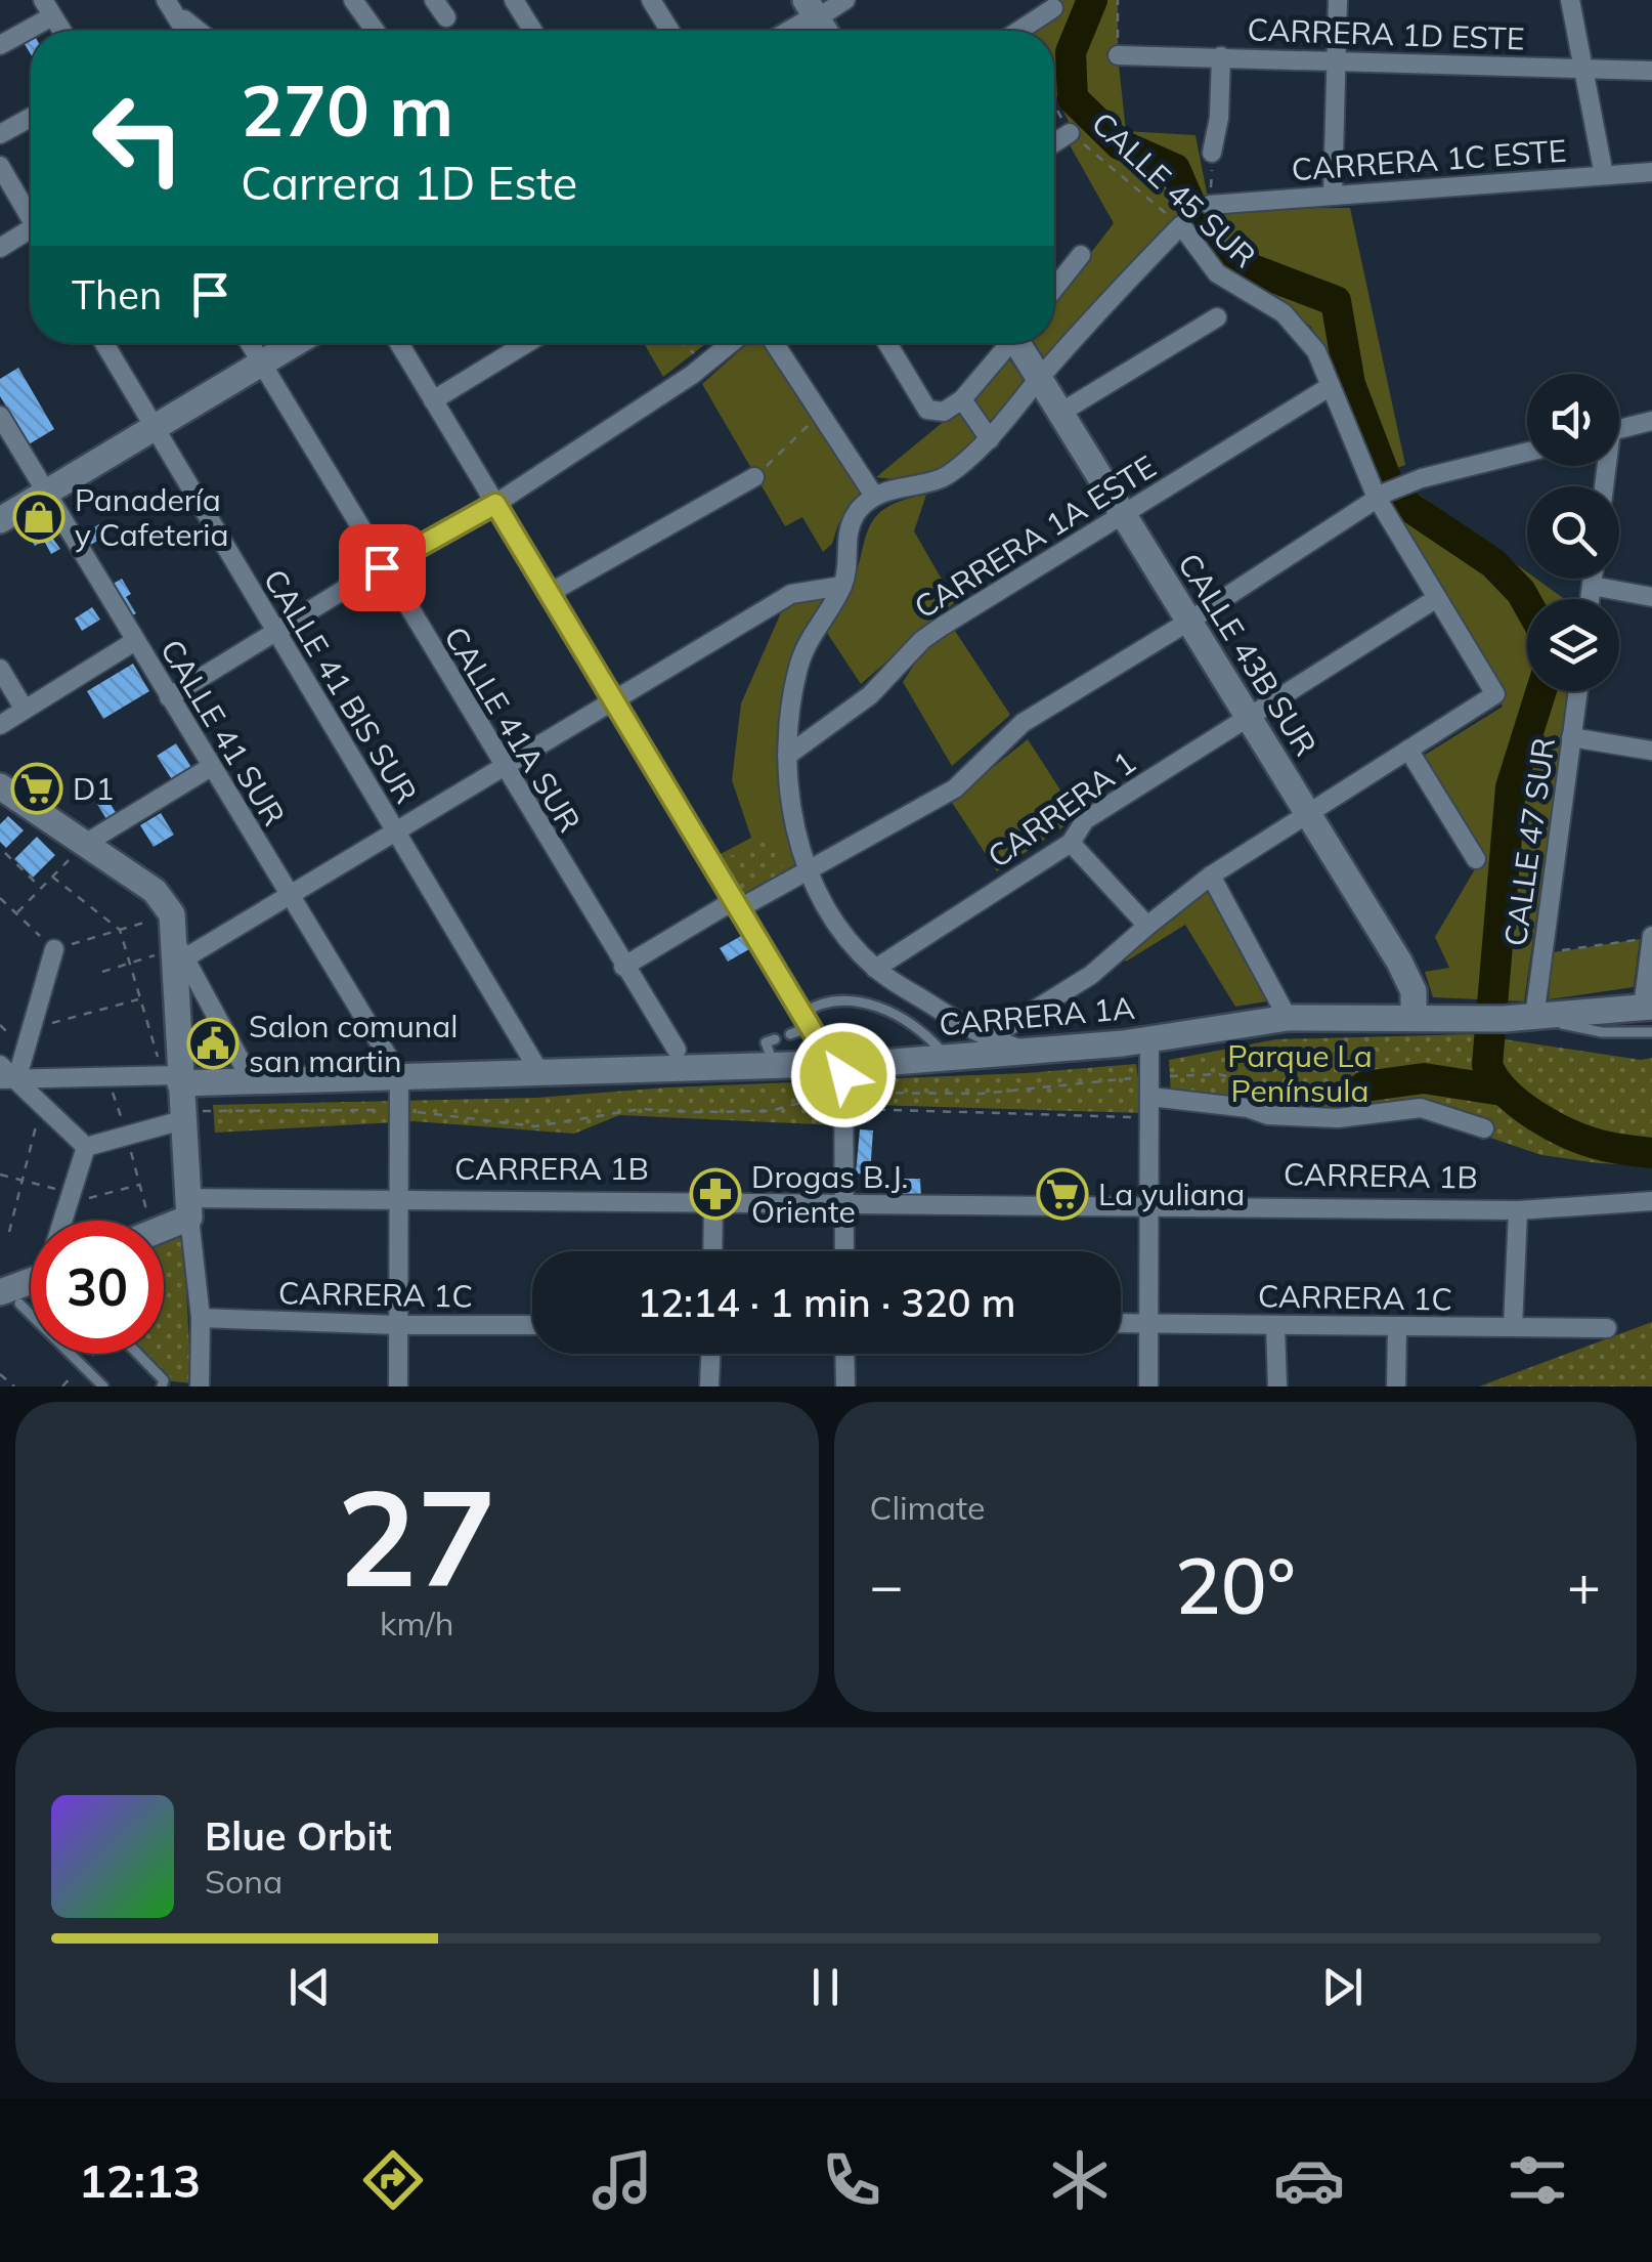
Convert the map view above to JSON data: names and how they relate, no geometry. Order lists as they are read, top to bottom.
{
  "streets": {
    "main road": ["CALLE 43B SUR", "CARRERA 1A", "CARRERA 1B"],
    "street": [
      "CARRERA 1D ESTE",
      "CARRERA 1C ESTE",
      "CALLE 45 SUR",
      "CARRERA 1A ESTE",
      "CALLE 41 BIS SUR",
      "CALLE 41A SUR",
      "CALLE 41 SUR",
      "CARRERA 1",
      "CALLE 47 SUR",
      "CARRERA 1C"
    ]
  },
  "crossings": [
    ["CALLE 45 SUR", "CARRERA 1A ESTE"],
    ["CALLE 45 SUR", "CARRERA 1"],
    ["CARRERA 1A ESTE", "CALLE 43B SUR"],
    ["CALLE 43B SUR", "CARRERA 1"],
    ["CALLE 43B SUR", "CARRERA 1A"],
    ["CALLE 41 BIS SUR", "CARRERA 1A"],
    ["CALLE 41 SUR", "CARRERA 1A"],
    ["CALLE 47 SUR", "CARRERA 1A"]
  ],
  "parks": ["Parque La Península"],
  "places": {
    "shop": ["Panadería y Cafeteria"],
    "supermarket": ["D1", "La yuliana"],
    "public building": ["Salon comunal san martin"],
    "pharmacy": ["Drogas B.J. Oriente"]
  },
  "page": {
    "turn": ["270 m", "Carrera 1D Este"],
    "then": "Then",
    "limit": "30",
    "trip": "12:14 · 1 min · 320 m",
    "tile": [
      ["27", "km/h"],
      "Climate"
    ],
    "heat": ["−", "20°", "+"],
    "song": ["Blue Orbit", "Sona"],
    "tabs": "12:13"
  }
}
